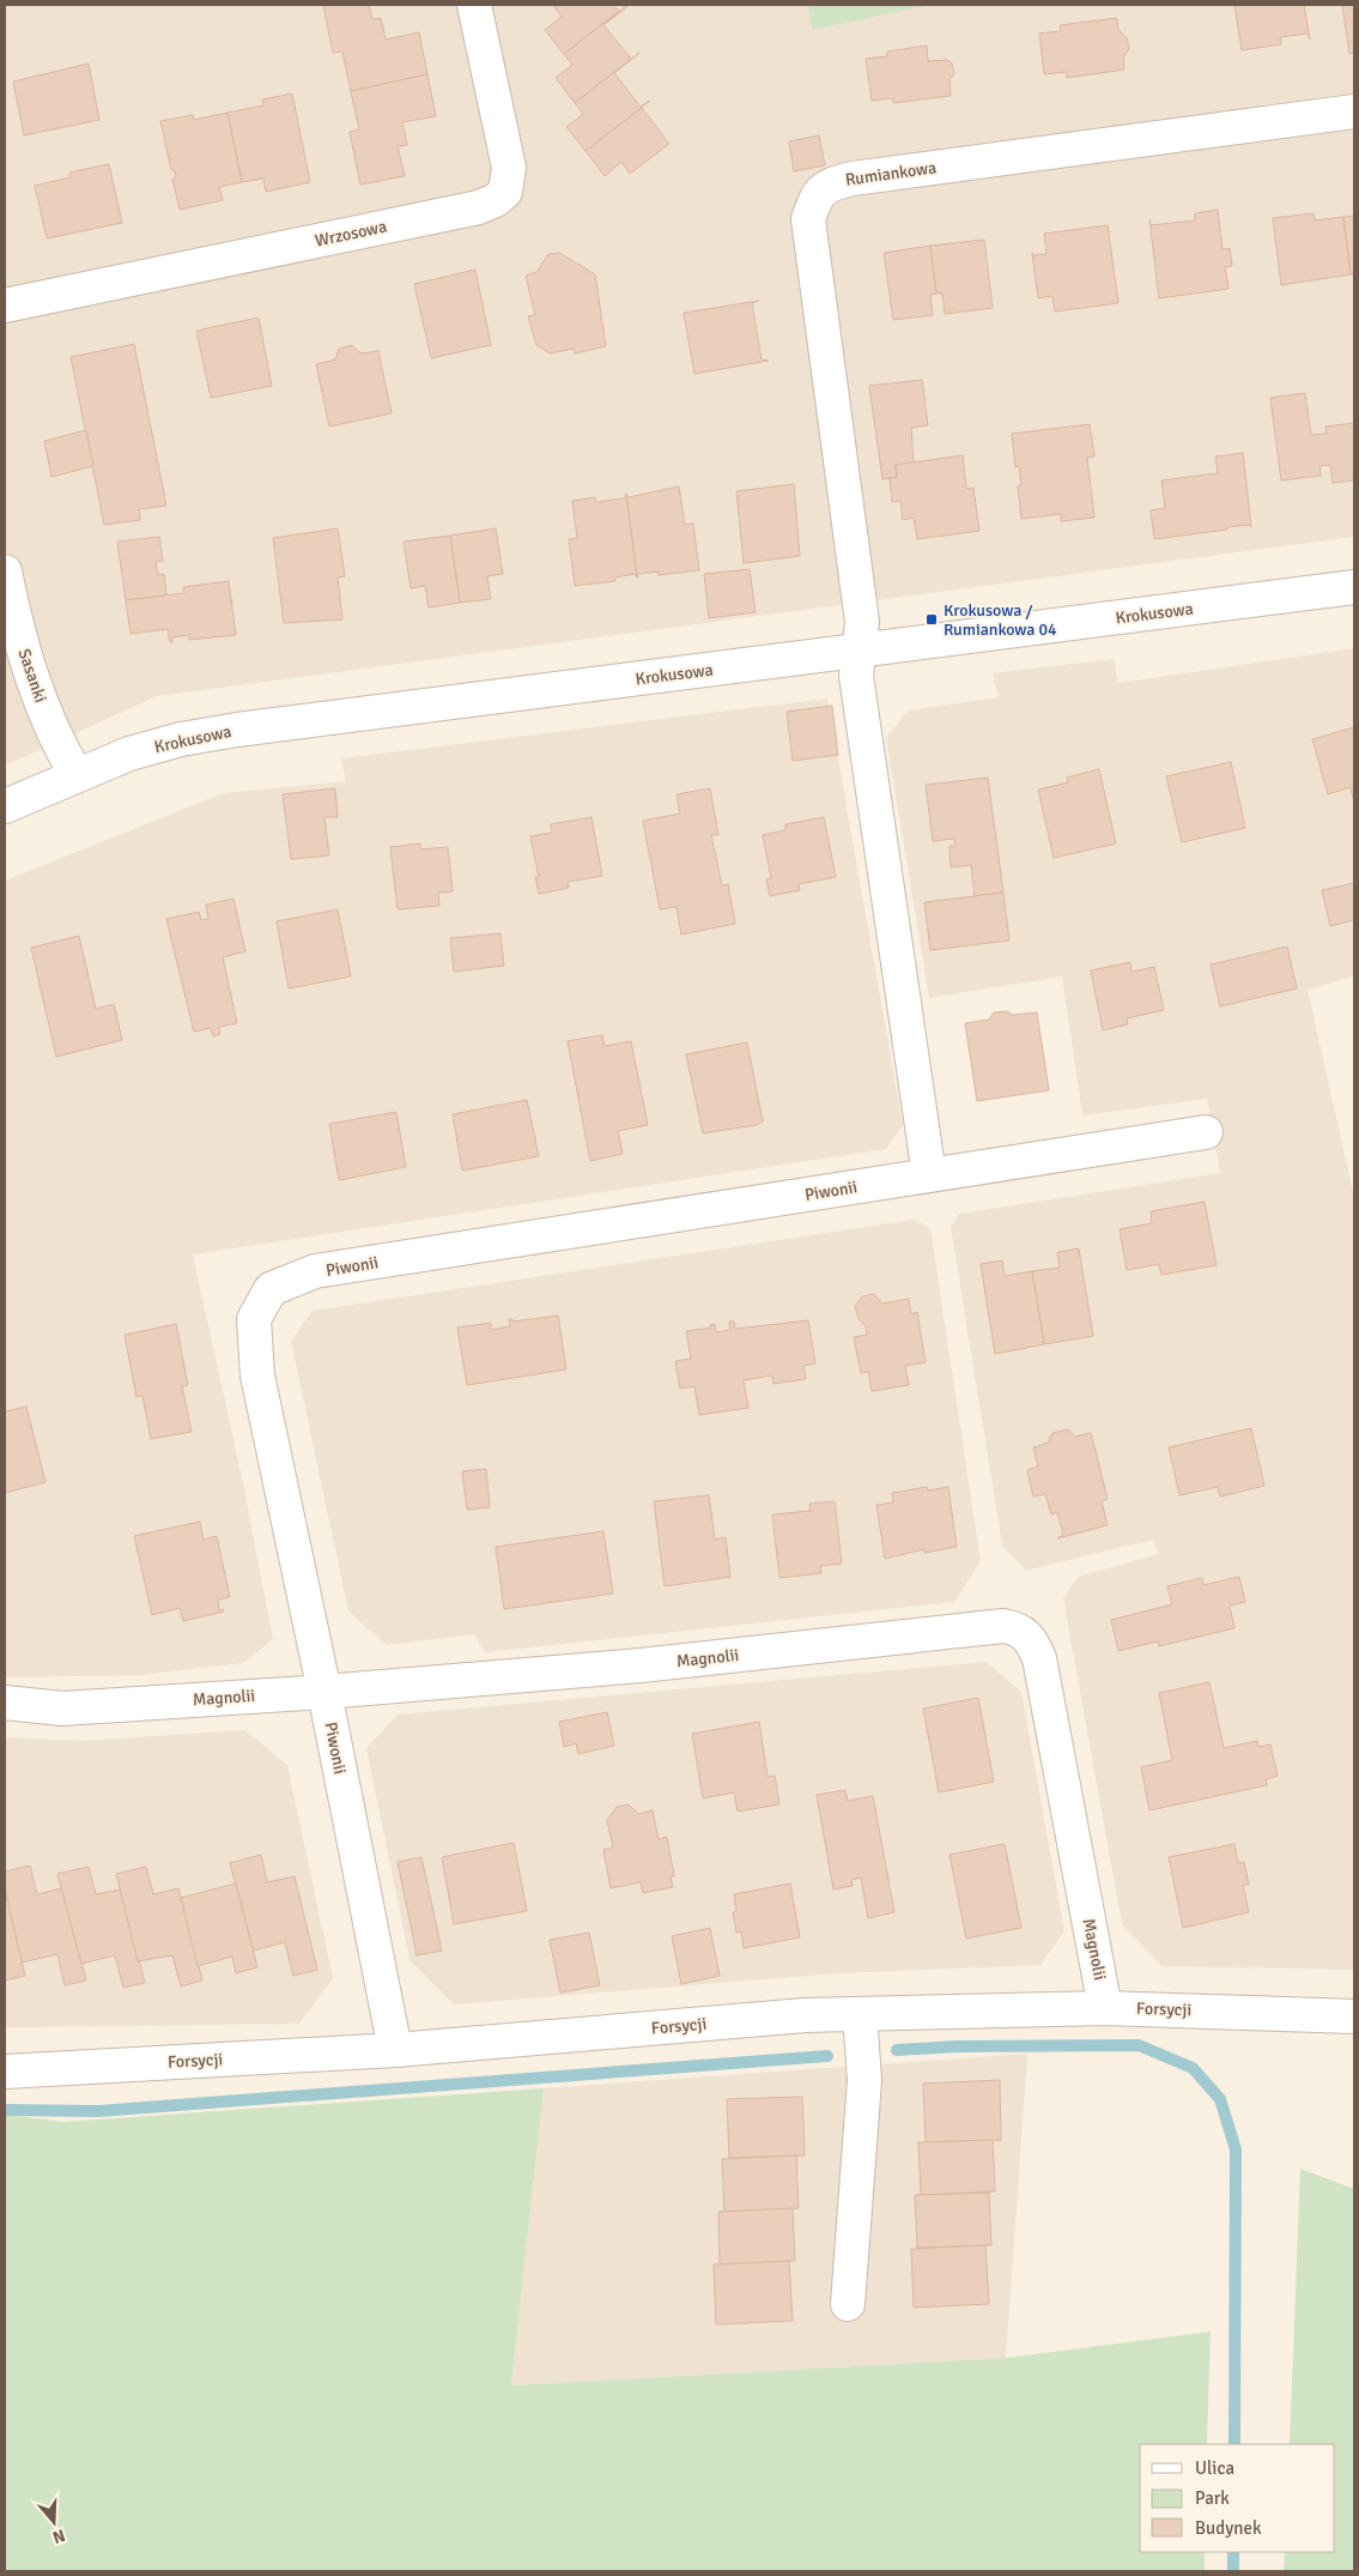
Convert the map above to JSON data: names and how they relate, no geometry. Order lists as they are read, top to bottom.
{
  "streets": {
    "street": [
      "Rumiankowa",
      "Wrzosowa",
      "Krokusowa",
      "Sasanki",
      "Piwonii",
      "Magnolii",
      "Forsycji"
    ]
  },
  "crossings": [
    ["Rumiankowa", "Krokusowa"],
    ["Rumiankowa", "Piwonii"],
    ["Krokusowa", "Sasanki"],
    ["Piwonii", "Magnolii"],
    ["Piwonii", "Forsycji"],
    ["Magnolii", "Forsycji"]
  ],
  "places": {
    "transit": ["Krokusowa / Rumiankowa 04"]
  },
  "legend": ["Ulica", "Park", "Budynek"],
  "north": "bottom"
}
